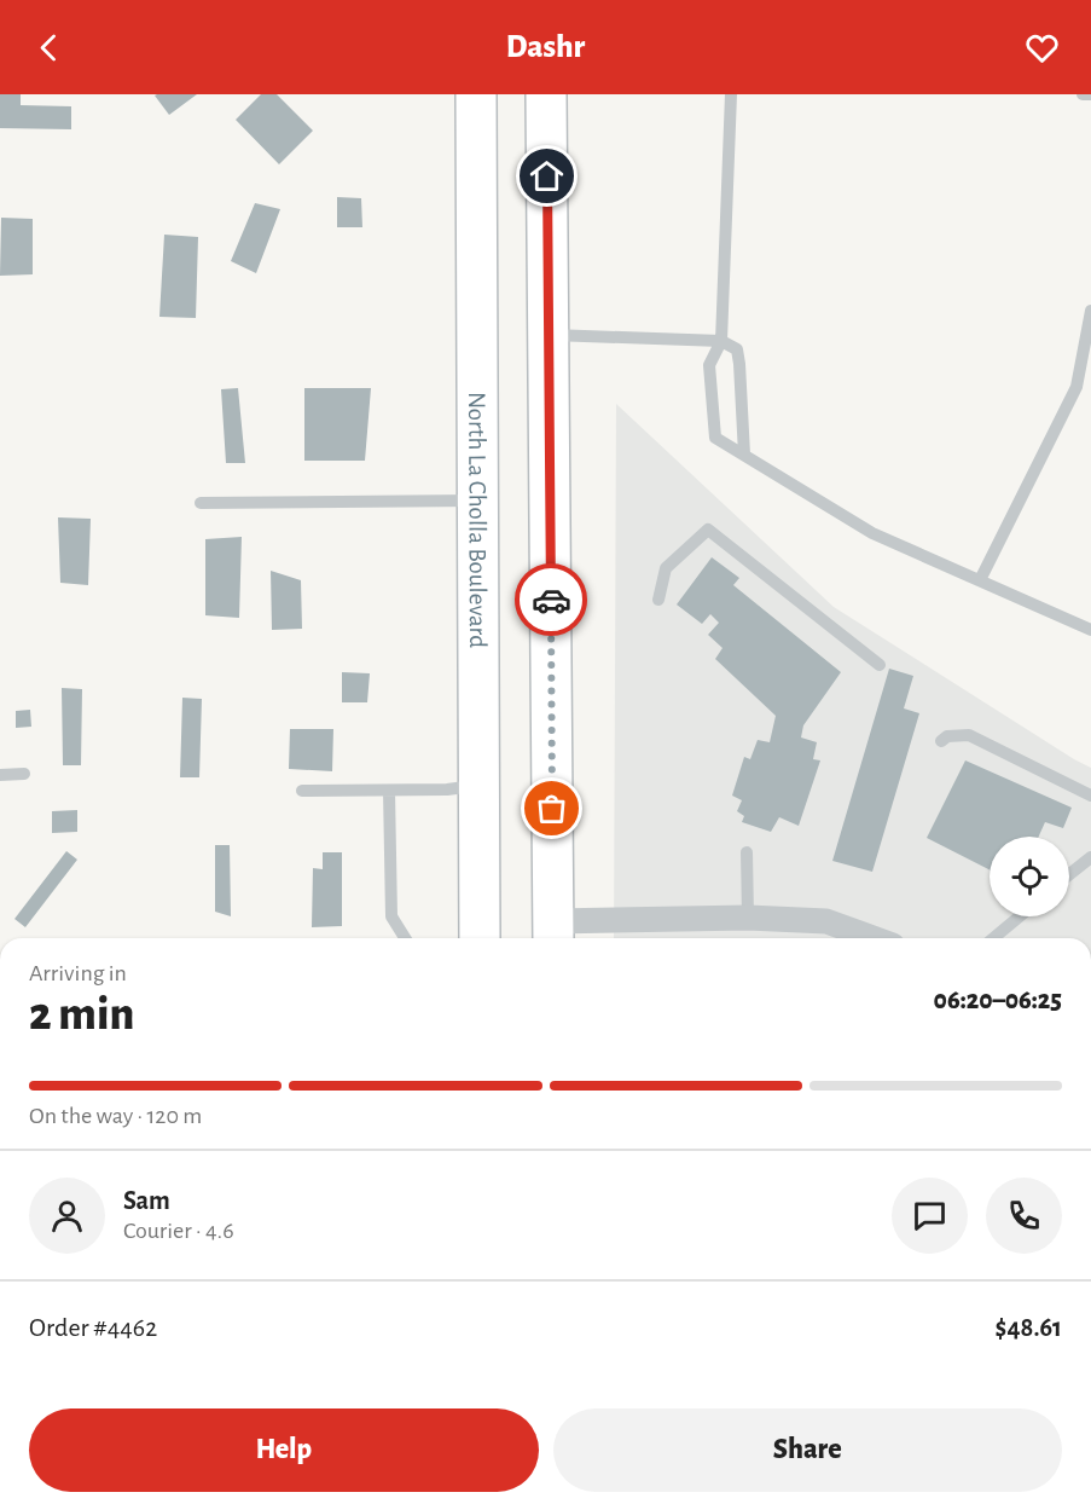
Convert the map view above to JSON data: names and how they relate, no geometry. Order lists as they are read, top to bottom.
{
  "streets": {
    "main road": ["North La Cholla Boulevard"]
  },
  "page": {
    "header": "Dashr",
    "heading": ["2 min", "Arriving in", "06:20–06:25"],
    "panel": [
      "Sam",
      "Courier · 4.6",
      "Order #4462",
      "$48.61"
    ],
    "bar": "On the way · 120 m",
    "buttons": ["Help", "Share"]
  }
}
